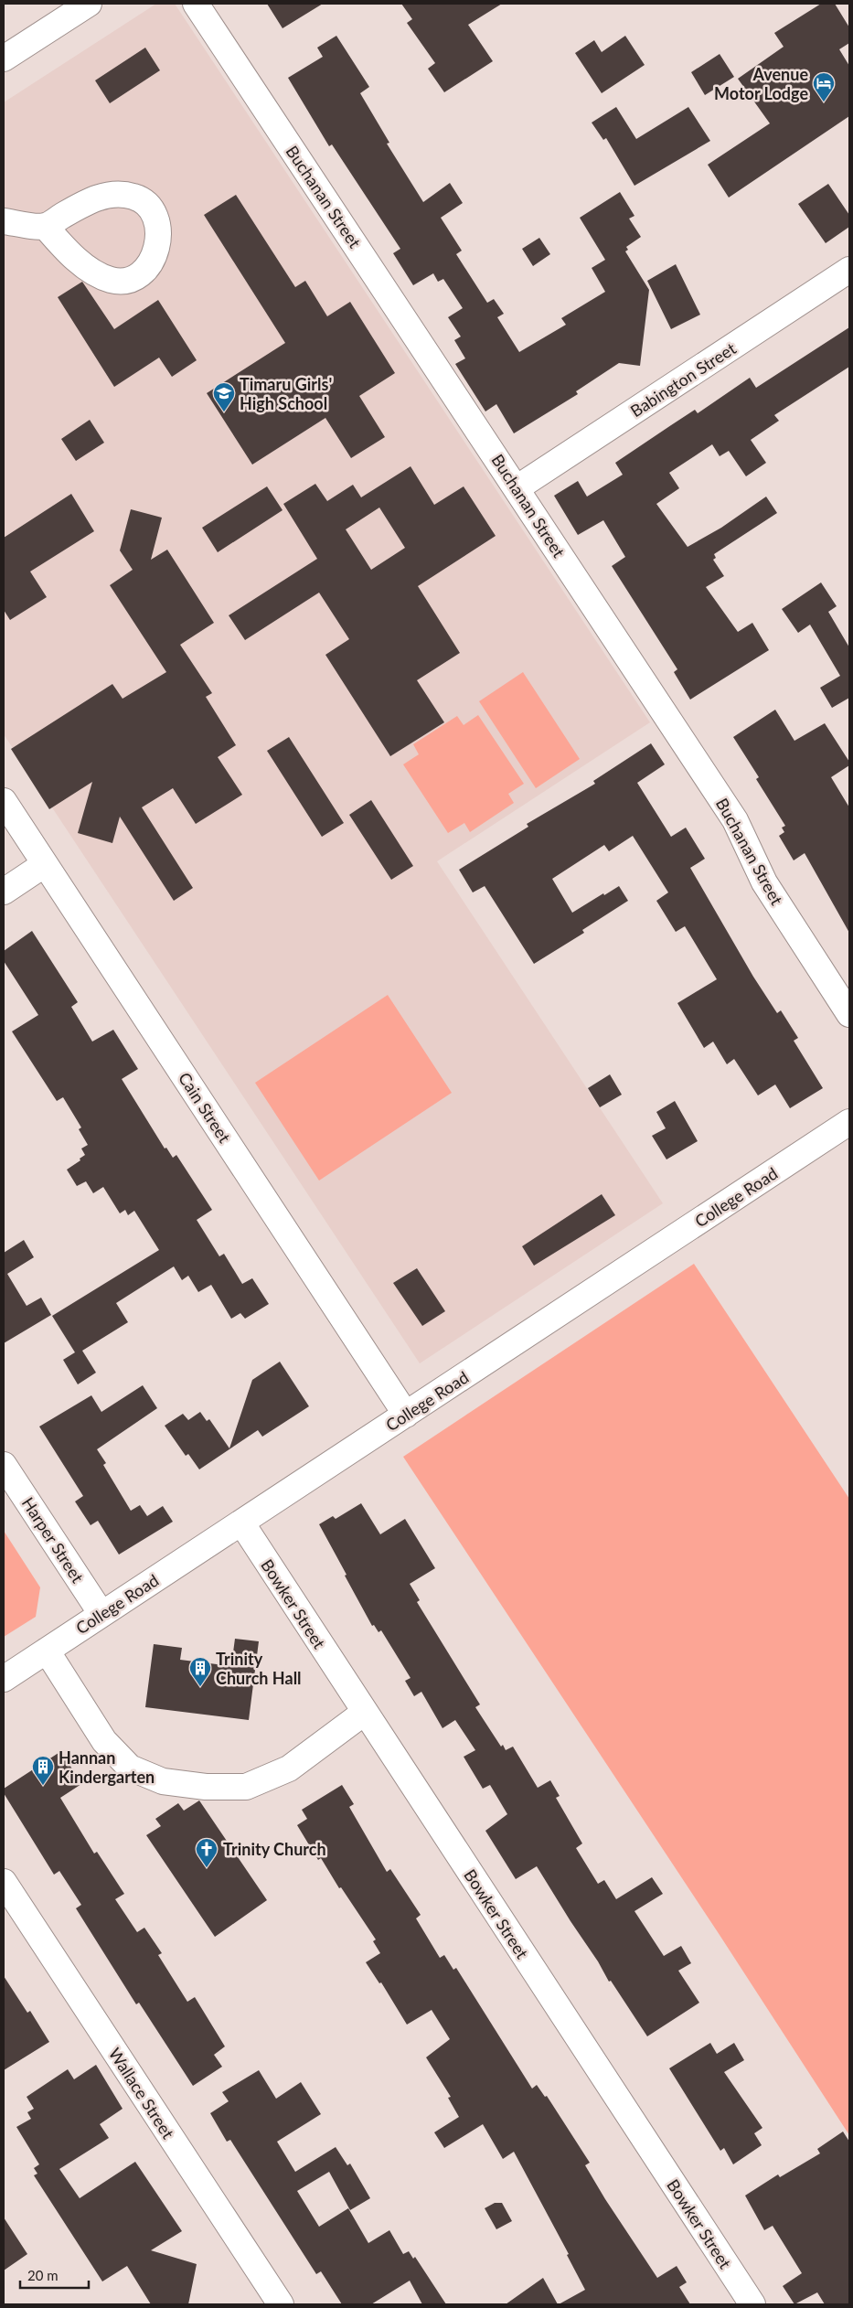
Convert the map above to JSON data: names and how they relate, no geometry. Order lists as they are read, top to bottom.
{
  "streets": {
    "street": [
      "Buchanan Street",
      "Babington Street",
      "Cain Street",
      "College Road",
      "Harper Street",
      "Bowker Street",
      "Wallace Street"
    ]
  },
  "crossings": [
    ["Buchanan Street", "Babington Street"],
    ["Cain Street", "College Road"],
    ["College Road", "Harper Street"],
    ["College Road", "Bowker Street"]
  ],
  "places": {
    "hotel": ["Avenue Motor Lodge"],
    "school or university": ["Timaru Girls' High School"],
    "building": ["Trinity Church Hall", "Hannan Kindergarten"],
    "church": ["Trinity Church"]
  },
  "scale_bar": "20 m"
}
